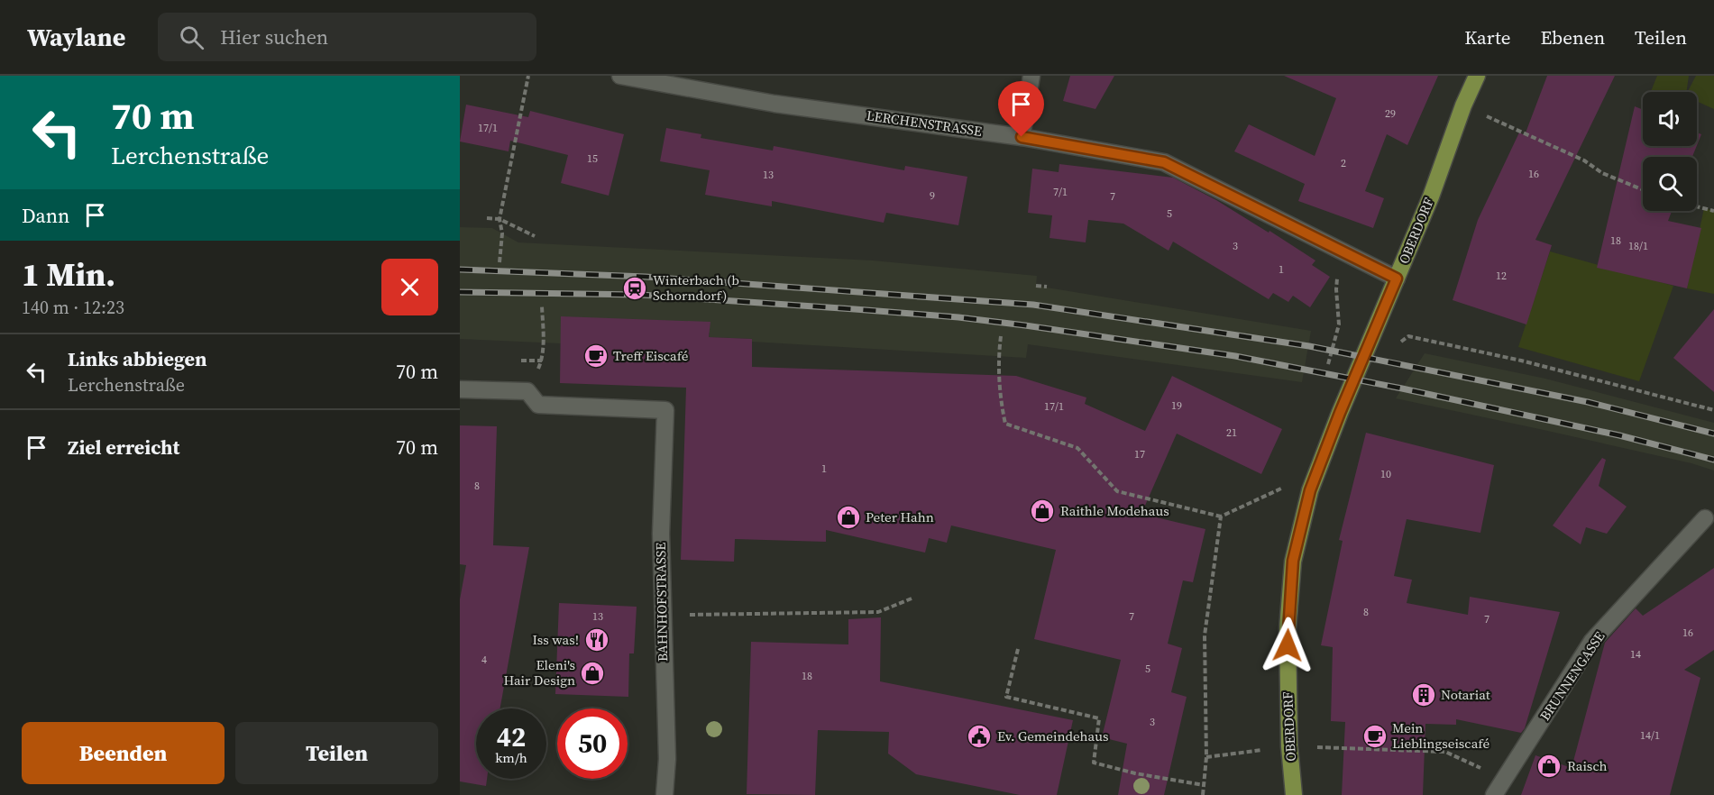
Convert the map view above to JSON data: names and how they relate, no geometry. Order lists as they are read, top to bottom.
{
  "streets": {
    "main road": ["OBERDORF"],
    "street": ["LERCHENSTRASSE", "BAHNHOFSTRASSE", "BRUNNENGASSE"]
  },
  "crossings": [
    ["LERCHENSTRASSE", "OBERDORF"]
  ],
  "places": {
    "station": ["Winterbach (b Schorndorf)"],
    "cafe": ["Treff Eiscafé", "Mein Lieblingseiscafé"],
    "shop": [
      "Raithle Modehaus",
      "Peter Hahn",
      "Eleni's Hair Design",
      "Raisch"
    ],
    "restaurant": ["Iss was!"],
    "building": ["Notariat"],
    "public building": ["Ev. Gemeindehaus"]
  },
  "house_numbers": [
    "29",
    "17/1",
    "15",
    "2",
    "16",
    "13",
    "7/1",
    "9",
    "7",
    "5",
    "18",
    "3",
    "18/1",
    "1",
    "12",
    "19",
    "17/1",
    "21",
    "17",
    "1",
    "10",
    "8",
    "8",
    "13",
    "7",
    "7",
    "16",
    "14",
    "4",
    "5",
    "18",
    "3",
    "14/1"
  ],
  "page": {
    "header": "Waylane",
    "search": "Hier suchen",
    "nav": ["Karte", "Ebenen", "Teilen"],
    "turn": ["70 m", "Lerchenstraße"],
    "then": "Dann",
    "heading": ["1 Min.", "140 m · 12:23"],
    "list": [
      {
        "name": "Links abbiegen",
        "note": "Lerchenstraße",
        "value": "70 m"
      },
      {
        "name": "Ziel erreicht",
        "value": "70 m"
      }
    ],
    "speed": "42 km/h",
    "limit": "50",
    "buttons": ["Beenden", "Teilen"]
  }
}
